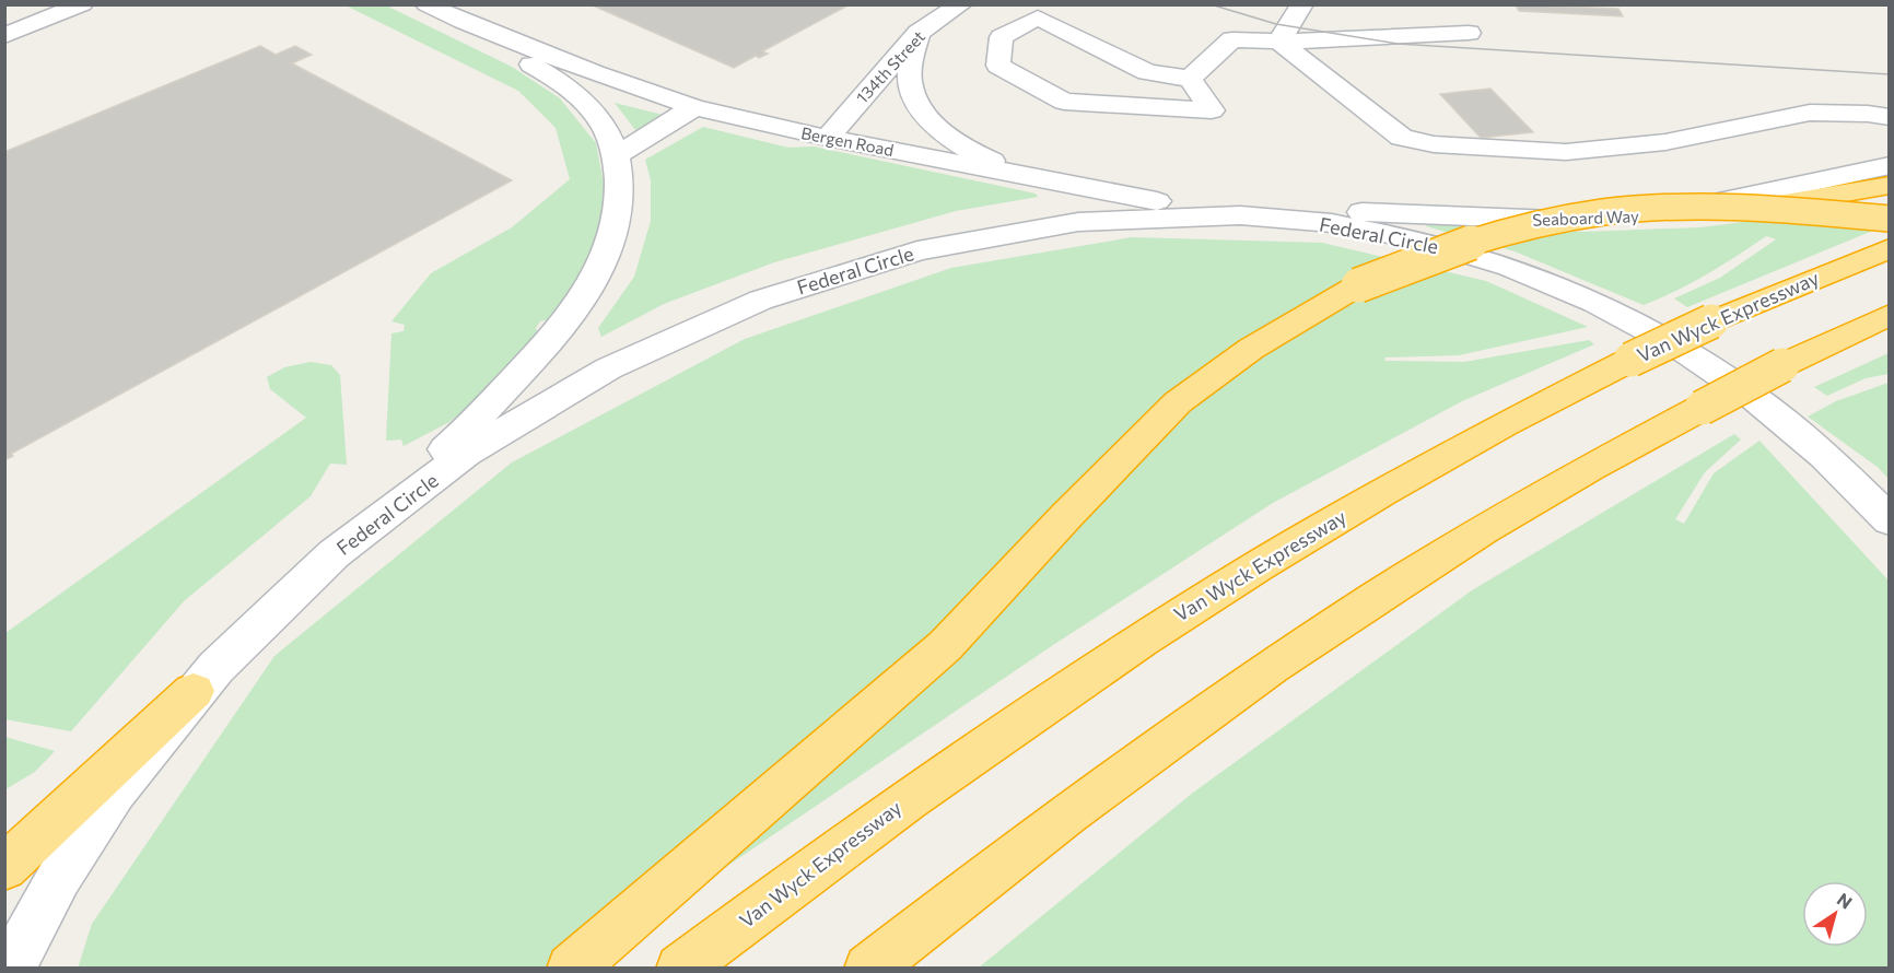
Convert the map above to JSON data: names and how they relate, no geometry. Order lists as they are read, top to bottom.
{
  "streets": {
    "highway": ["Van Wyck Expressway"],
    "street": [
      "134th Street",
      "Bergen Road",
      "Seaboard Way",
      "Federal Circle"
    ]
  },
  "crossings": [
    ["134th Street", "Bergen Road"],
    ["Bergen Road", "Federal Circle"],
    ["Seaboard Way", "Federal Circle"]
  ],
  "north": "top right"
}
